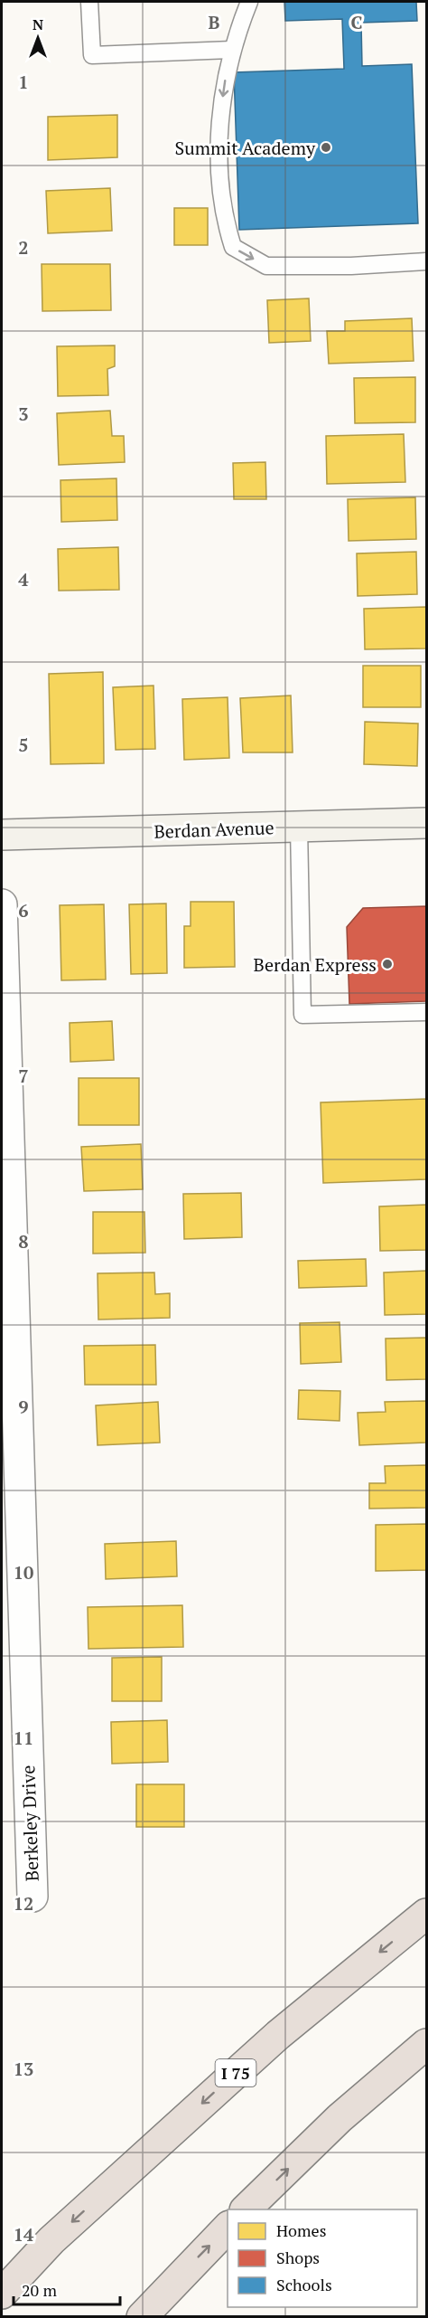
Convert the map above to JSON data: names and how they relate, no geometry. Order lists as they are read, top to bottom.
{
  "streets": {
    "highway": ["I 75"],
    "main road": ["Berdan Avenue"],
    "street": ["Berkeley Drive"]
  },
  "places": ["Summit Academy", "Berdan Express"],
  "legend": ["Homes", "Shops", "Schools"],
  "scale_bar": "20 m",
  "north": "top",
  "grid": {
    "columns": ["B", "C"],
    "rows": [
      "1",
      "2",
      "3",
      "4",
      "5",
      "6",
      "7",
      "8",
      "9",
      "10",
      "11",
      "12",
      "13",
      "14"
    ]
  }
}
